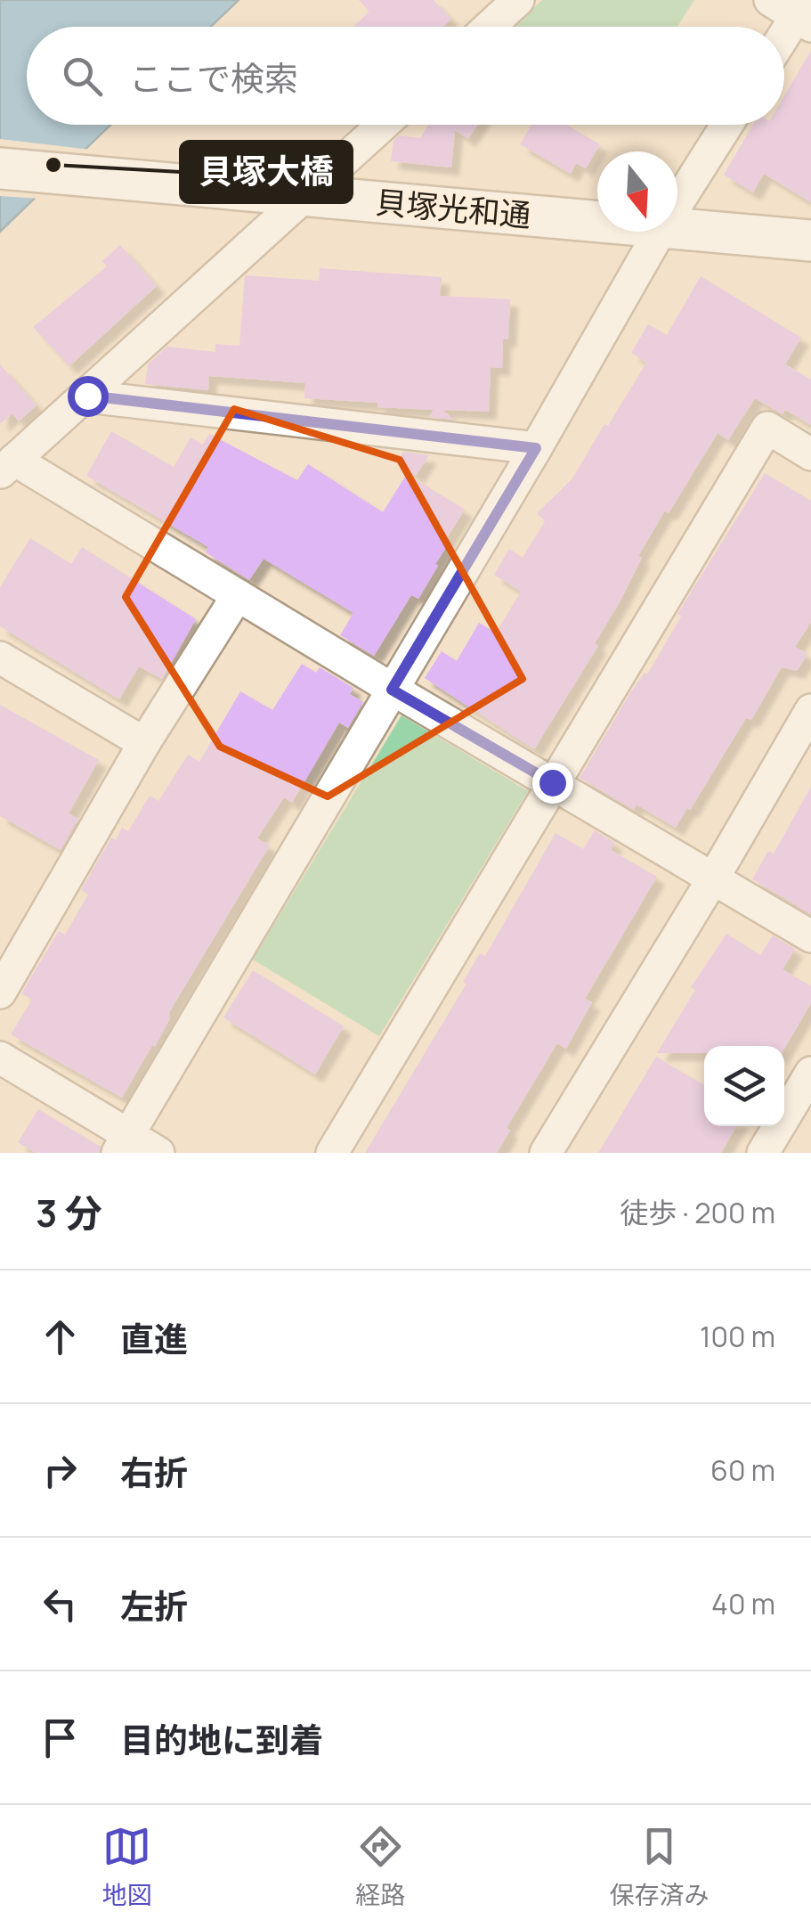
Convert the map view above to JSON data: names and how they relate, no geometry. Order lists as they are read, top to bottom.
{
  "streets": {
    "street": ["貝塚光和通"]
  },
  "places": ["貝塚大橋"],
  "north": "bottom",
  "page": {
    "search": "ここで検索",
    "heading": ["3 分", "徒歩 · 200 m"],
    "list": [
      ["直進", "100 m"],
      ["右折", "60 m"],
      ["左折", "40 m"],
      "目的地に到着"
    ],
    "nav": ["地図", "経路", "保存済み"]
  }
}
